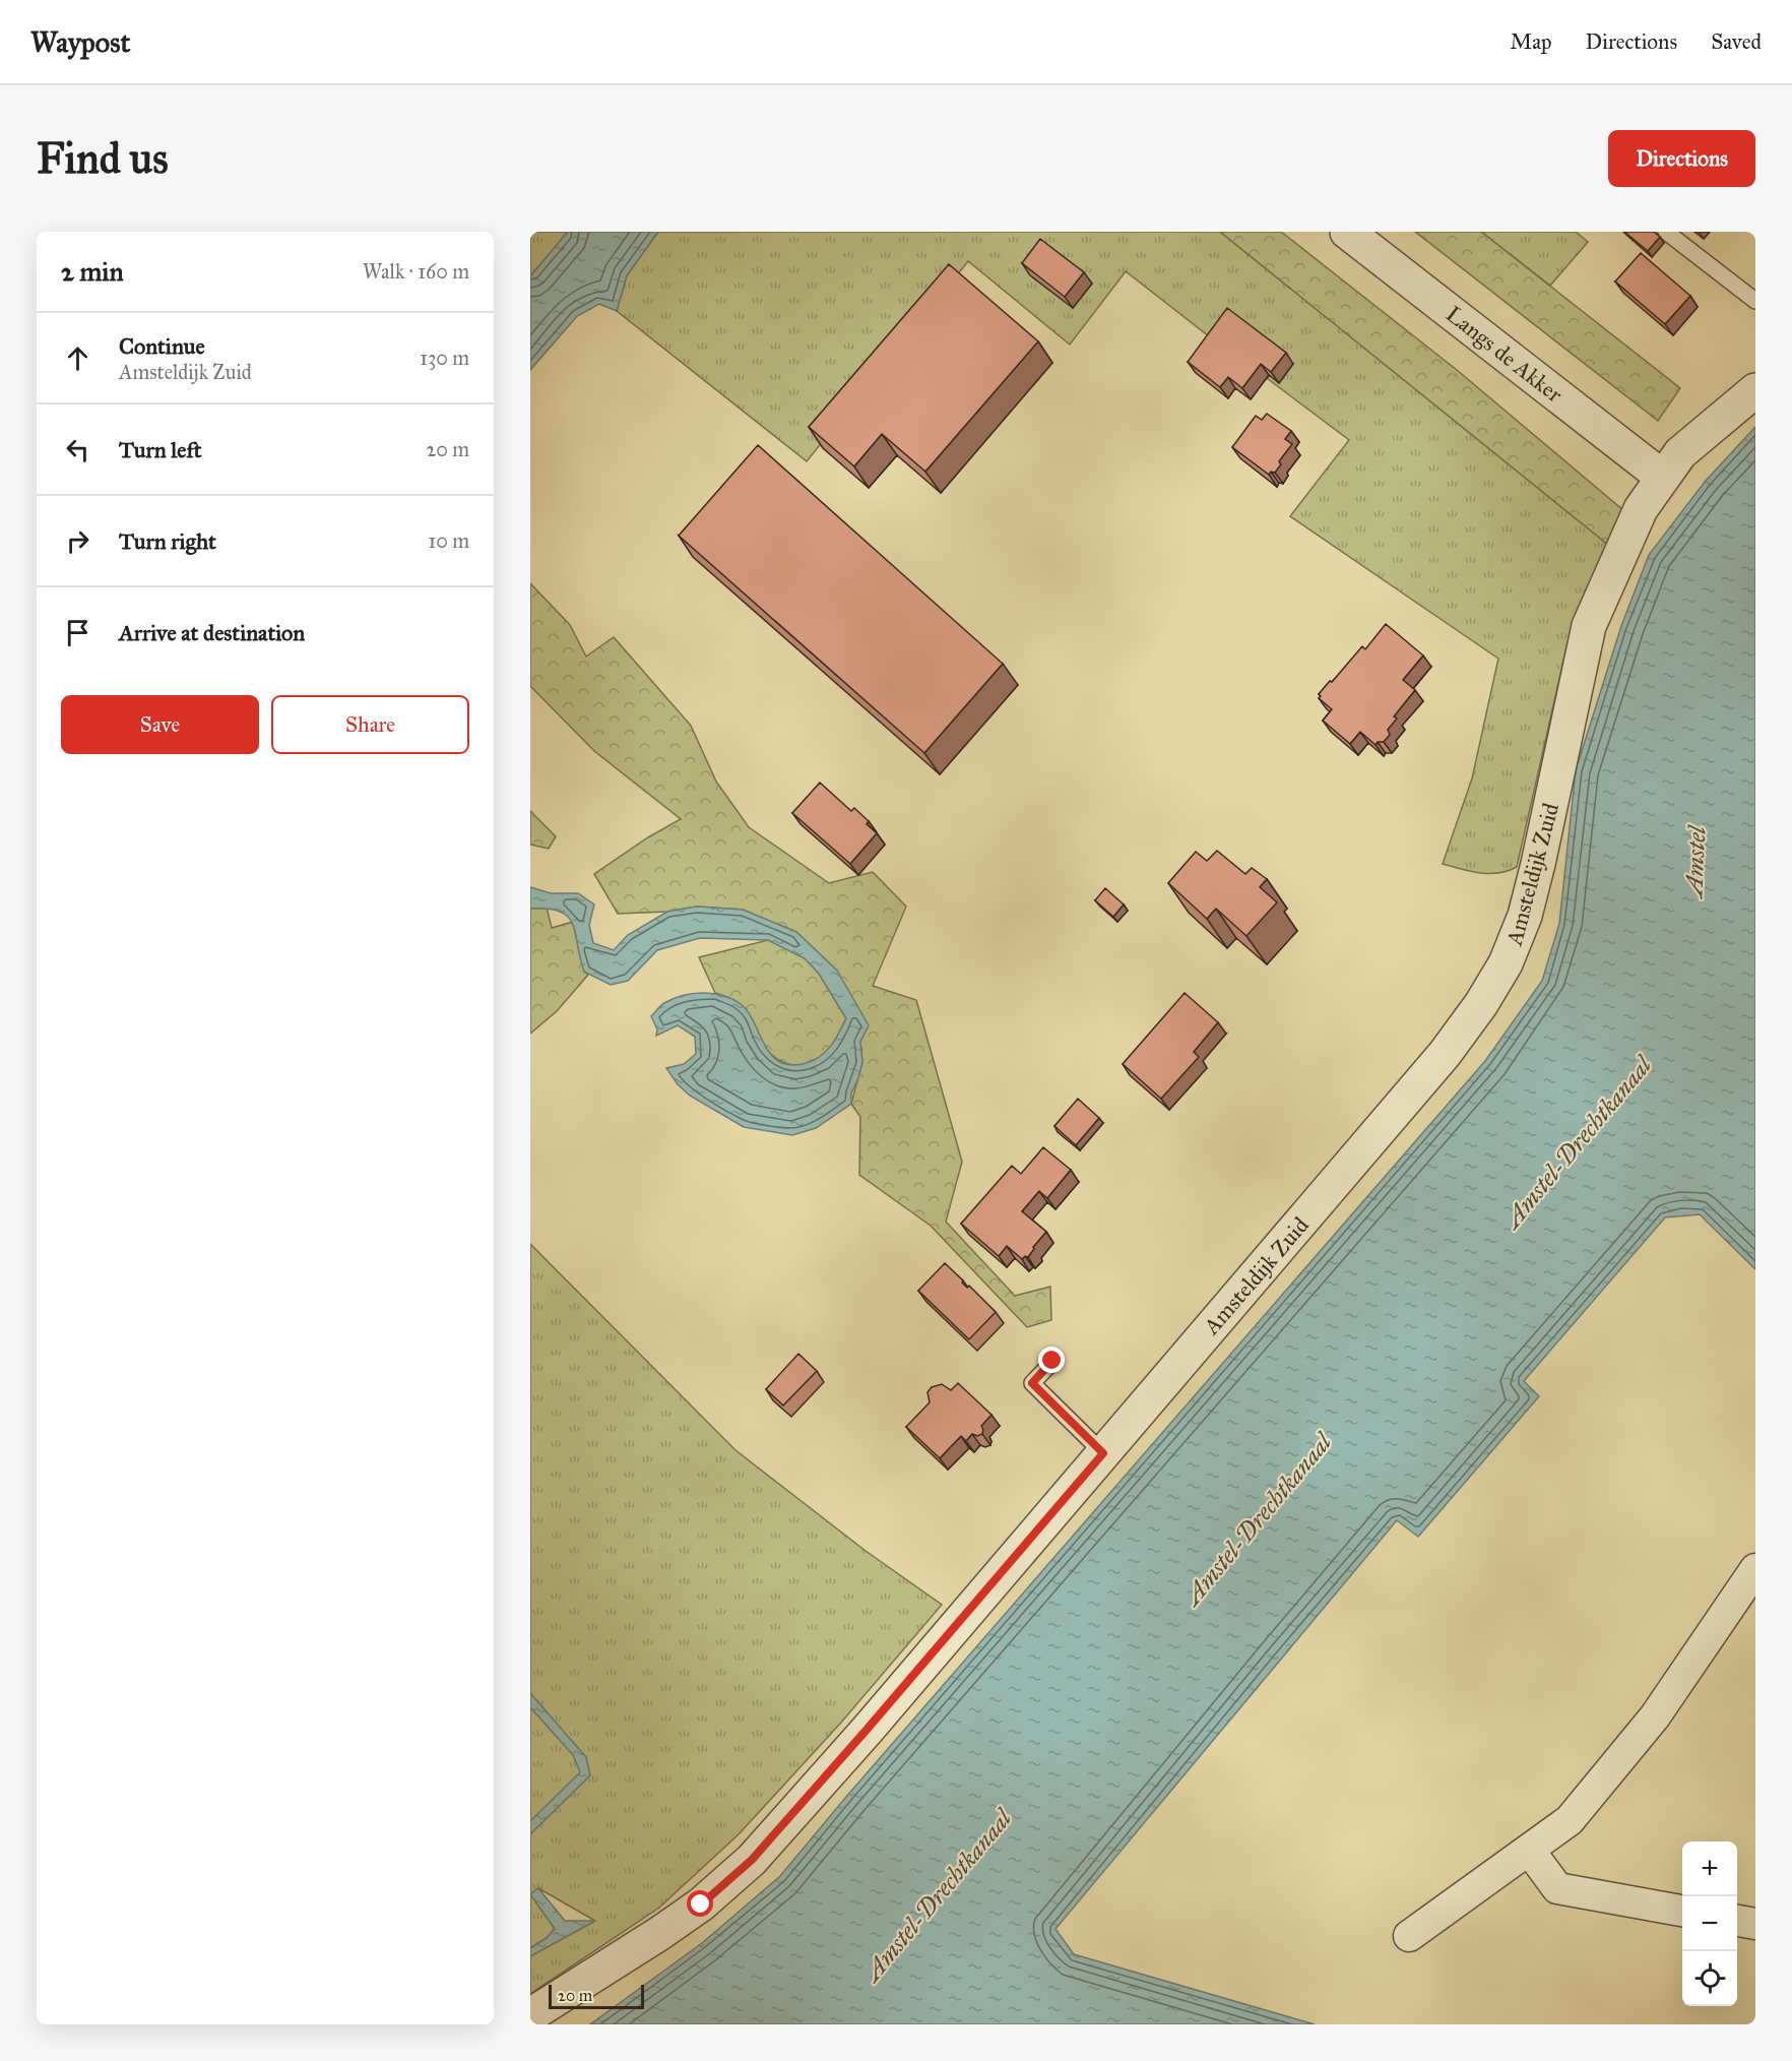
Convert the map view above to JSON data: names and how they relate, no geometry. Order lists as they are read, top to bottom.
{
  "streets": {
    "street": ["Langs de Akker", "Amsteldijk Zuid"]
  },
  "crossings": [
    ["Langs de Akker", "Amsteldijk Zuid"]
  ],
  "water": ["Amstel", "Amstel-Drechtkanaal"],
  "scale_bar": "20 m",
  "page": {
    "header": "Waypost",
    "nav": ["Map", "Directions", "Saved"],
    "buttons": [
      "Directions",
      ["Save", "Share"]
    ],
    "title": "Find us",
    "heading": ["2 min", "Walk · 160 m"],
    "list": [
      ["Continue", "Amsteldijk Zuid", "130 m"],
      ["Turn left", "20 m"],
      ["Turn right", "10 m"],
      "Arrive at destination"
    ],
    "map_buttons": ["+", "−"],
    "scale": "20 m"
  }
}
